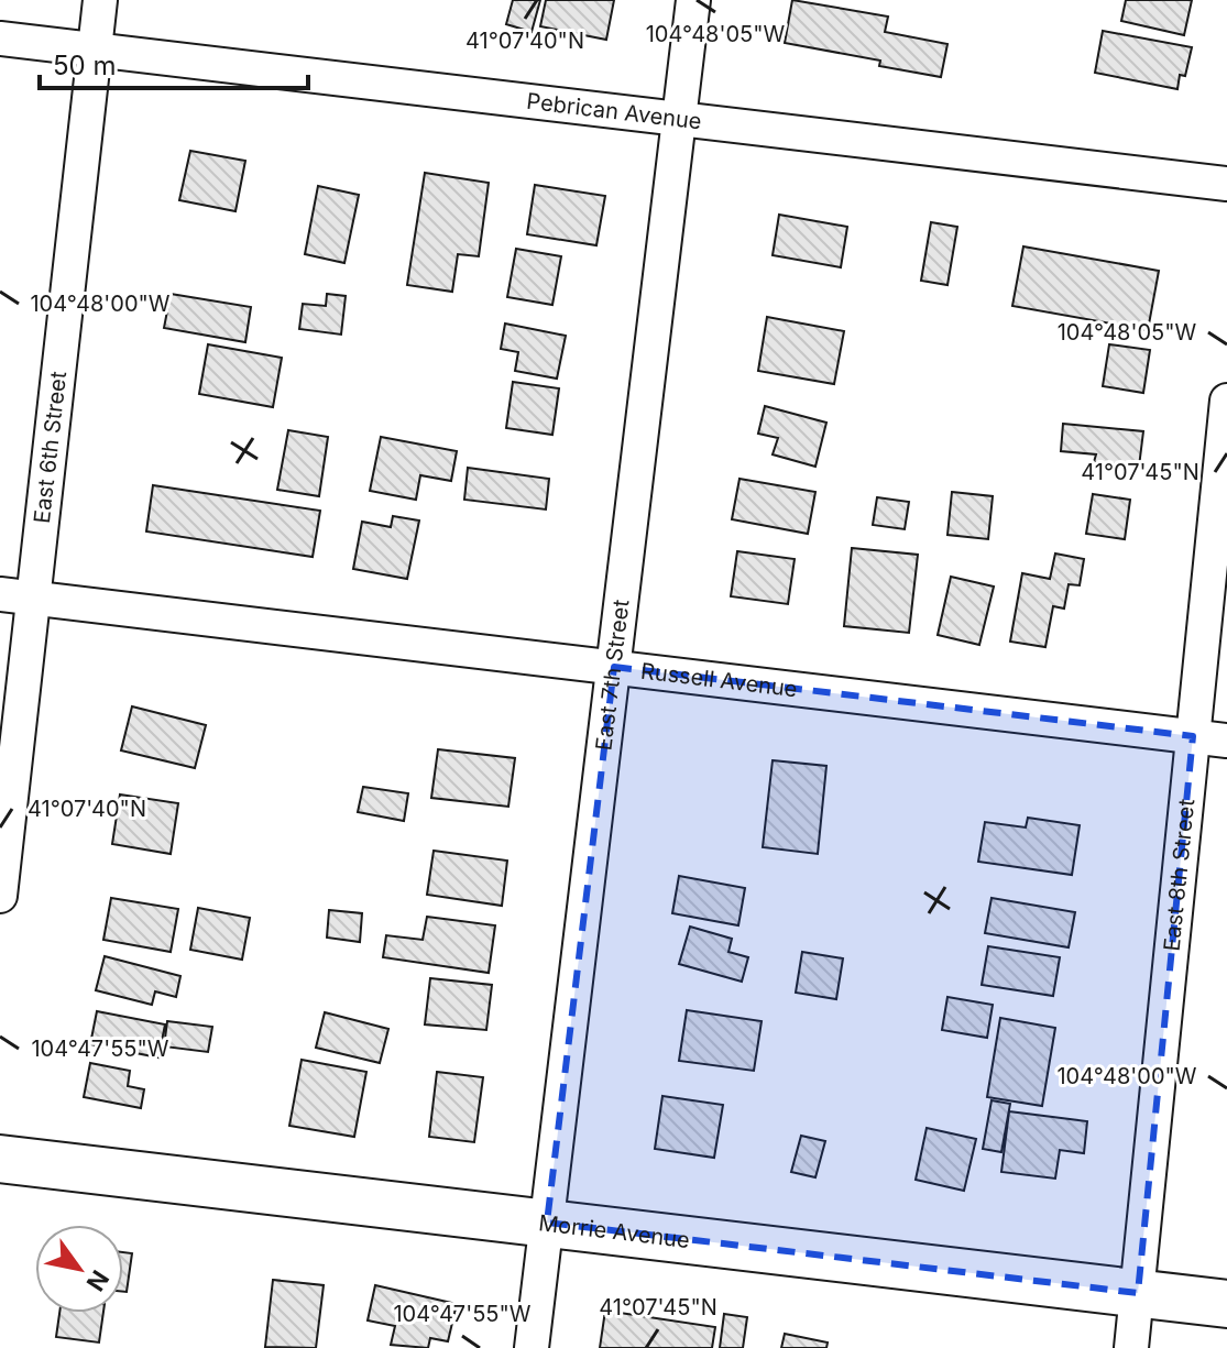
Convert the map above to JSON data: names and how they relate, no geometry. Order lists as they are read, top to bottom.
{
  "streets": {
    "street": [
      "Pebrican Avenue",
      "East 6th Street",
      "East 7th Street",
      "Russell Avenue",
      "East 8th Street",
      "Morrie Avenue"
    ]
  },
  "crossings": [
    ["Pebrican Avenue", "East 6th Street"],
    ["Pebrican Avenue", "East 7th Street"],
    ["East 6th Street", "Russell Avenue"],
    ["East 7th Street", "Russell Avenue"],
    ["East 7th Street", "Morrie Avenue"],
    ["Russell Avenue", "East 8th Street"],
    ["East 8th Street", "Morrie Avenue"]
  ],
  "scale_bar": "50 m",
  "north": "bottom right",
  "coordinates": [
    "104°48'05\"W",
    "41°07'40\"N",
    "104°48'00\"W",
    "41°07'45\"N",
    "104°47'55\"W"
  ]
}
